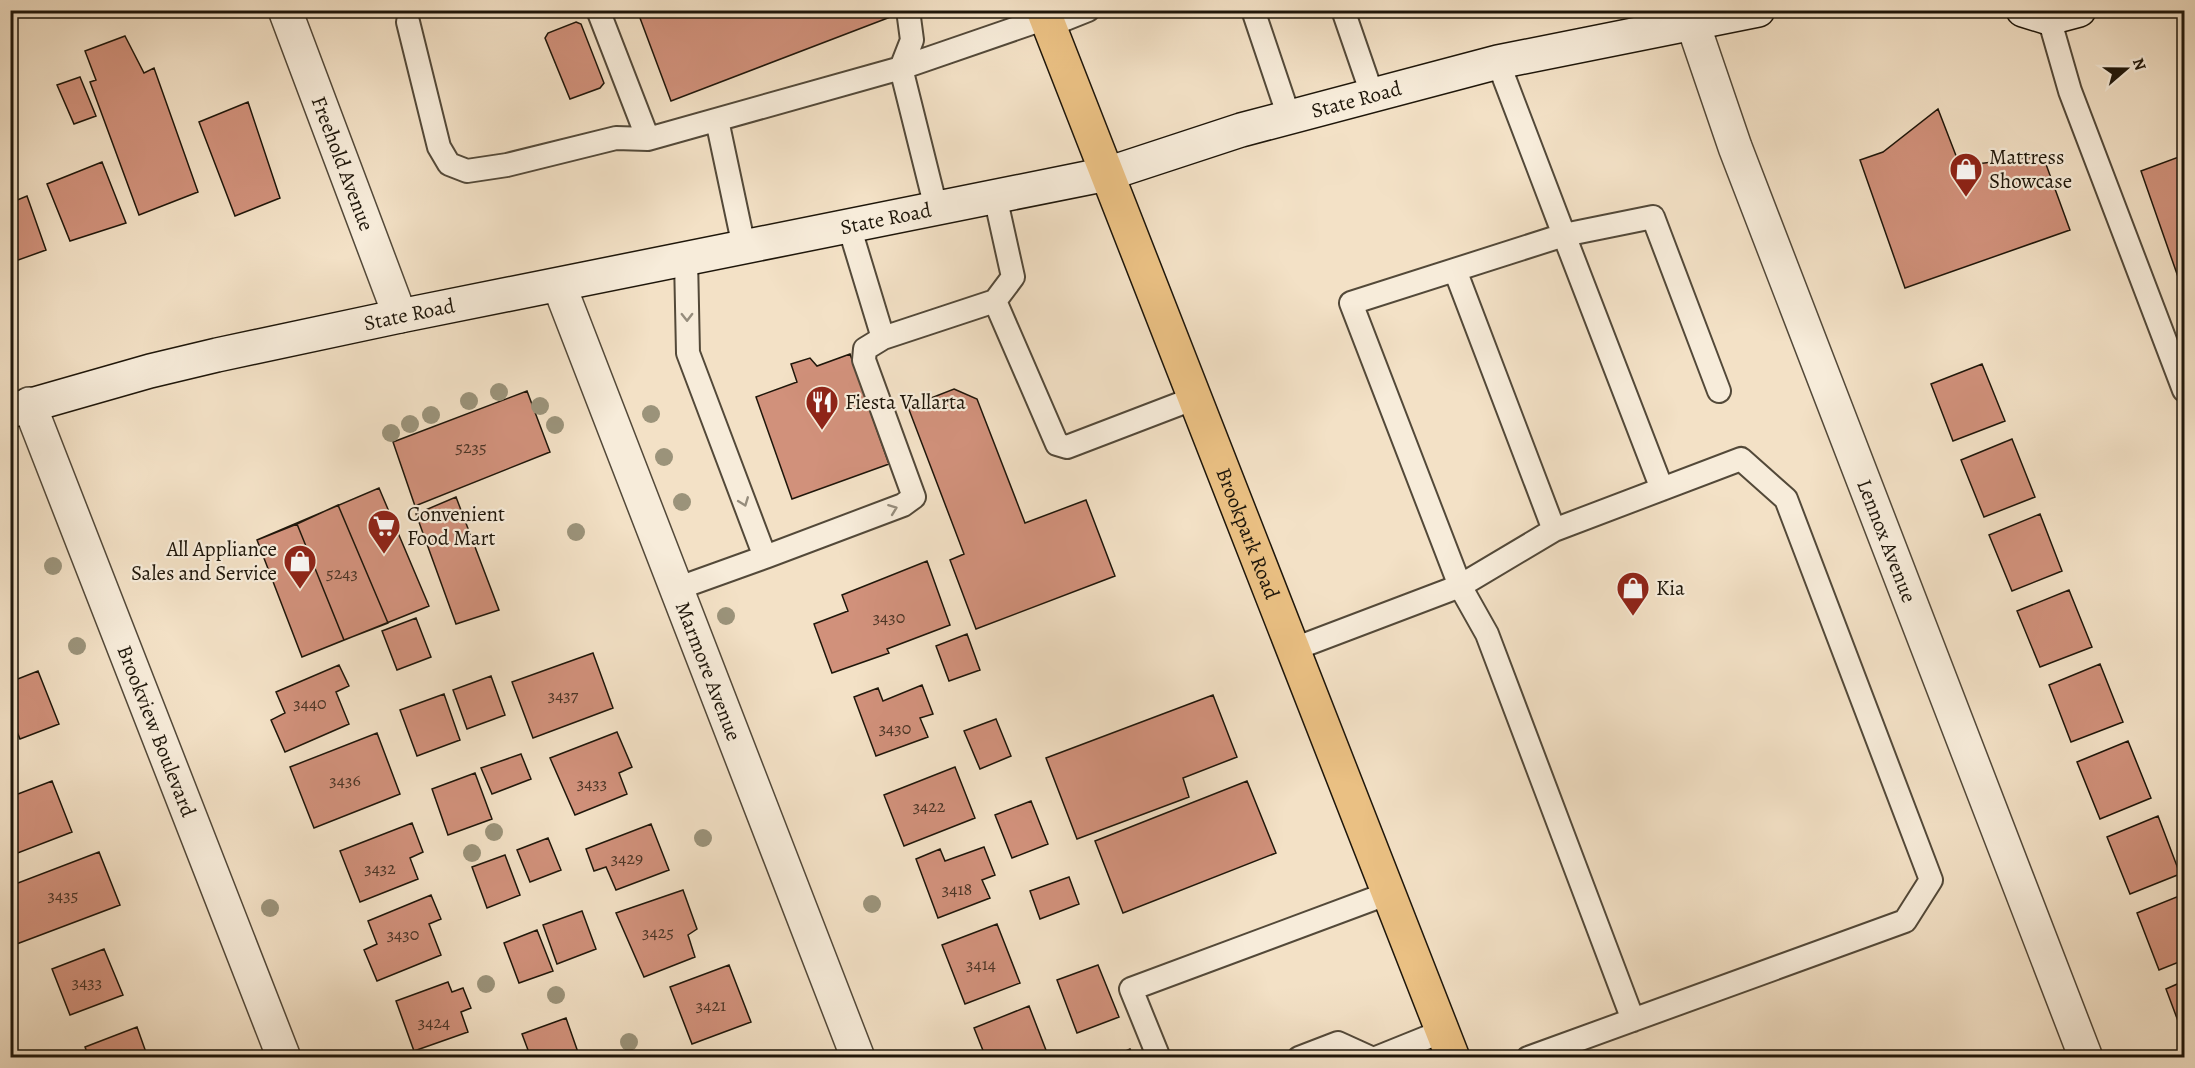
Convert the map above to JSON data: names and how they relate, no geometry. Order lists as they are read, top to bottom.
{
  "streets": {
    "main road": ["Brookpark Road"],
    "street": [
      "State Road",
      "Freehold Avenue",
      "Lennox Avenue",
      "Marmore Avenue",
      "Brookview Boulevard"
    ]
  },
  "crossings": [
    ["State Road", "Freehold Avenue"],
    ["State Road", "Brookpark Road"],
    ["State Road", "Lennox Avenue"],
    ["State Road", "Marmore Avenue"],
    ["State Road", "Brookview Boulevard"]
  ],
  "places": {
    "shop": ["Mattress Showcase", "All Appliance Sales and Service", "Kia"],
    "restaurant": ["Fiesta Vallarta"],
    "supermarket": ["Convenient Food Mart"]
  },
  "house_numbers": [
    "5235",
    "5243",
    "3430",
    "3437",
    "3440",
    "3430",
    "3436",
    "3433",
    "3422",
    "3429",
    "3432",
    "3418",
    "3435",
    "3425",
    "3430",
    "3414",
    "3433",
    "3421",
    "3424"
  ],
  "north": "right"
}
